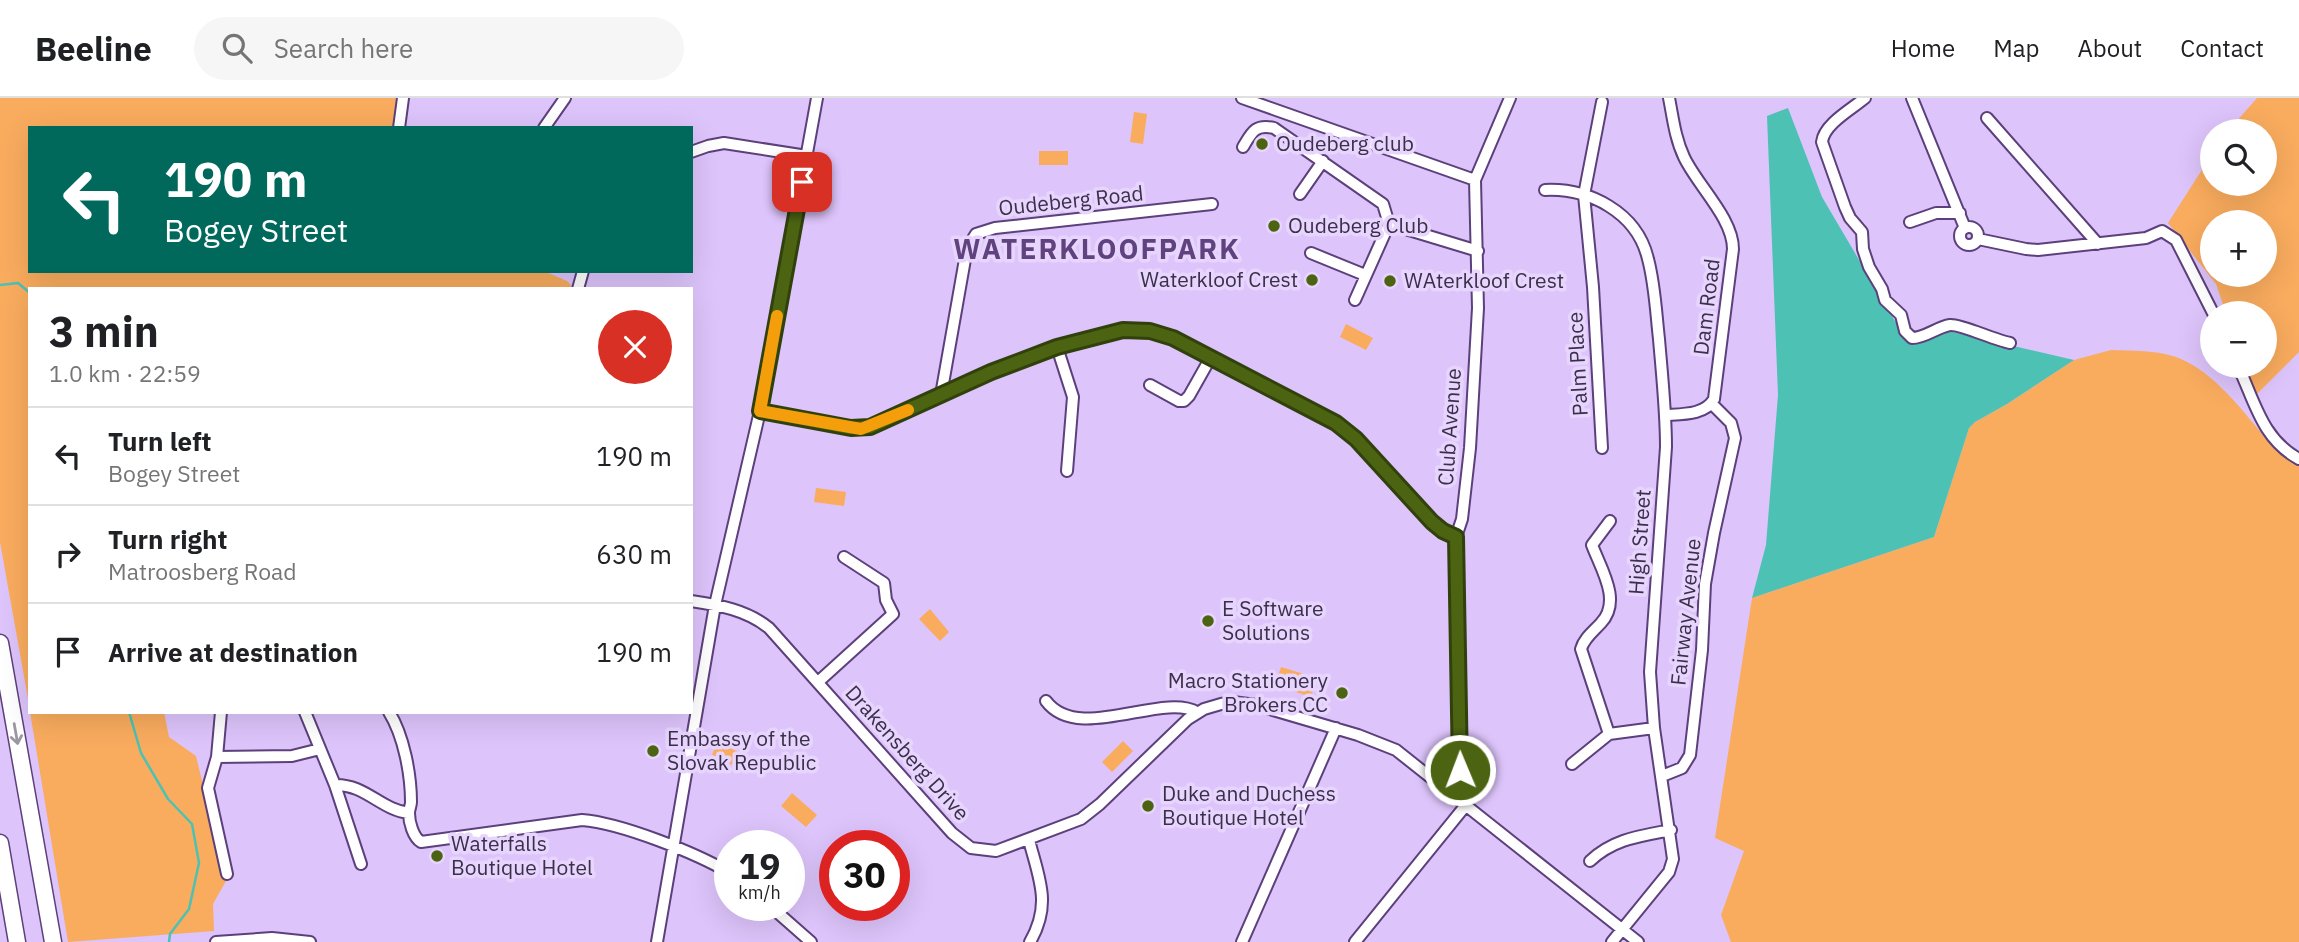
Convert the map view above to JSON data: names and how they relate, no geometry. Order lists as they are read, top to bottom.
{
  "streets": {
    "street": [
      "Oudeberg Road",
      "Dam Road",
      "Palm Place",
      "Club Avenue",
      "High Street",
      "Fairway Avenue",
      "Drakensberg Drive"
    ]
  },
  "crossings": [
    ["Dam Road", "Fairway Avenue"],
    ["Palm Place", "High Street"],
    ["Club Avenue", "Drakensberg Drive"],
    ["High Street", "Fairway Avenue"],
    ["High Street", "Drakensberg Drive"]
  ],
  "districts": ["WATERKLOOFPARK"],
  "places": [
    "Oudeberg club",
    "Oudeberg Club",
    "Waterkloof Crest",
    "WAterkloof Crest",
    "E Software Solutions",
    "Macro Stationery Brokers CC",
    "Embassy of the Slovak Republic",
    "Duke and Duchess Boutique Hotel",
    "Waterfalls Boutique Hotel"
  ],
  "page": {
    "header": "Beeline",
    "search": "Search here",
    "nav": [
      "Home",
      "Map",
      "About",
      "Contact"
    ],
    "map_buttons": ["+", "−"],
    "turn": ["190 m", "Bogey Street"],
    "heading": ["3 min", "1.0 km · 22:59"],
    "list": [
      {
        "name": "Turn left",
        "note": "Bogey Street",
        "value": "190 m"
      },
      {
        "name": "Turn right",
        "note": "Matroosberg Road",
        "value": "630 m"
      },
      {
        "name": "Arrive at destination",
        "value": "190 m"
      }
    ],
    "speed": "19 km/h",
    "limit": "30"
  }
}
